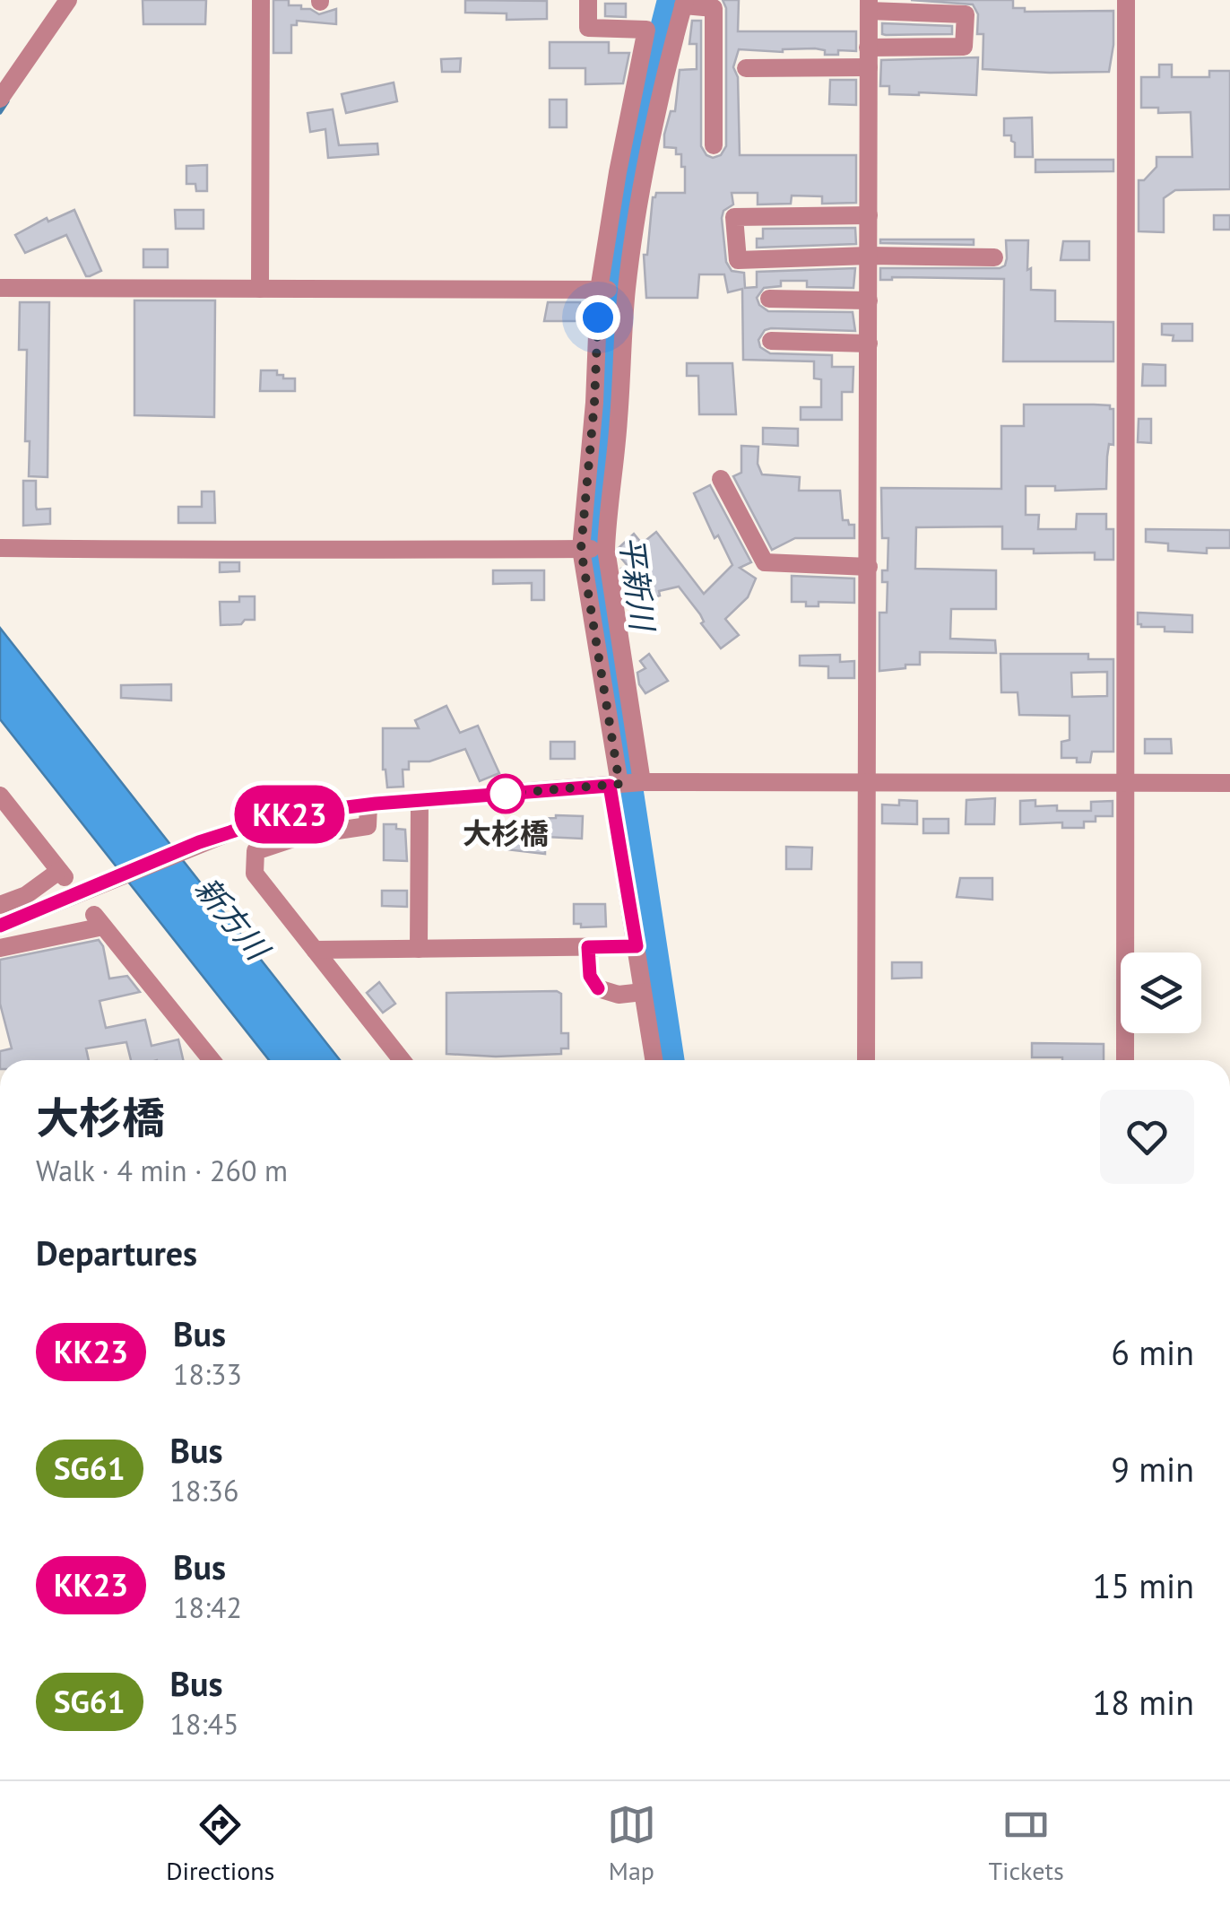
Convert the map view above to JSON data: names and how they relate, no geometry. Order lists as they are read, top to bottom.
{
  "water": ["平新川", "新方川"],
  "places": ["大杉橋"],
  "lines": ["bus line KK23"],
  "page": {
    "on_map": "KK23",
    "heading": [
      ["大杉橋", "Walk · 4 min · 260 m"],
      "Departures"
    ],
    "list": [
      {
        "mark": "KK23",
        "name": "Bus",
        "note": "18:33",
        "value": "6 min"
      },
      {
        "mark": "SG61",
        "name": "Bus",
        "note": "18:36",
        "value": "9 min"
      },
      {
        "mark": "KK23",
        "name": "Bus",
        "note": "18:42",
        "value": "15 min"
      },
      {
        "mark": "SG61",
        "name": "Bus",
        "note": "18:45",
        "value": "18 min"
      }
    ],
    "tabs": ["Directions", "Map", "Tickets"]
  }
}
